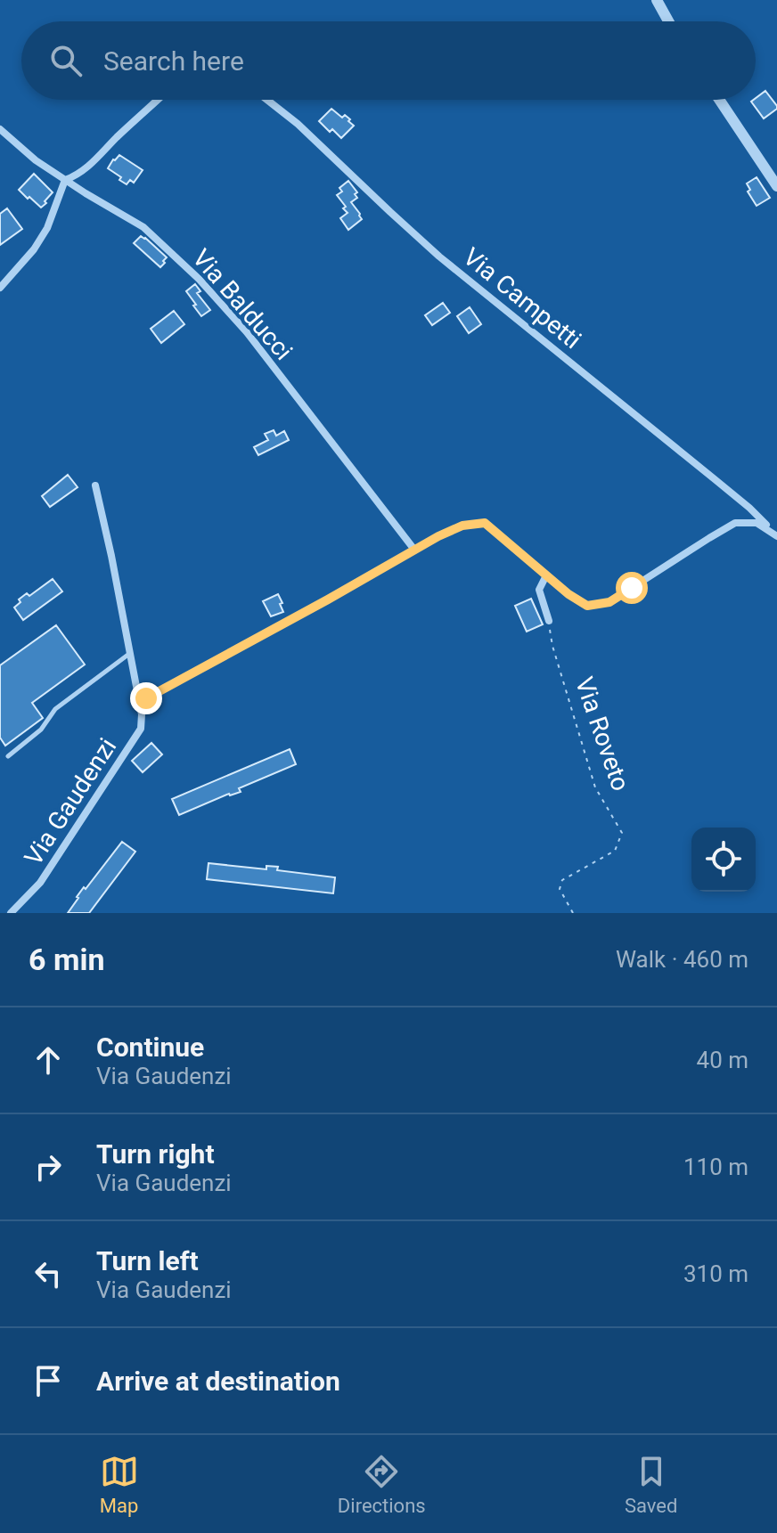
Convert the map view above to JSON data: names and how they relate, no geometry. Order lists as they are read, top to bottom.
{
  "streets": {
    "street": ["Via Campetti", "Via Balducci", "Via Gaudenzi"],
    "path": ["Via Roveto"]
  },
  "page": {
    "search": "Search here",
    "heading": ["6 min", "Walk · 460 m"],
    "list": [
      ["Continue", "Via Gaudenzi", "40 m"],
      ["Turn right", "Via Gaudenzi", "110 m"],
      ["Turn left", "Via Gaudenzi", "310 m"],
      "Arrive at destination"
    ],
    "nav": ["Map", "Directions", "Saved"]
  }
}
